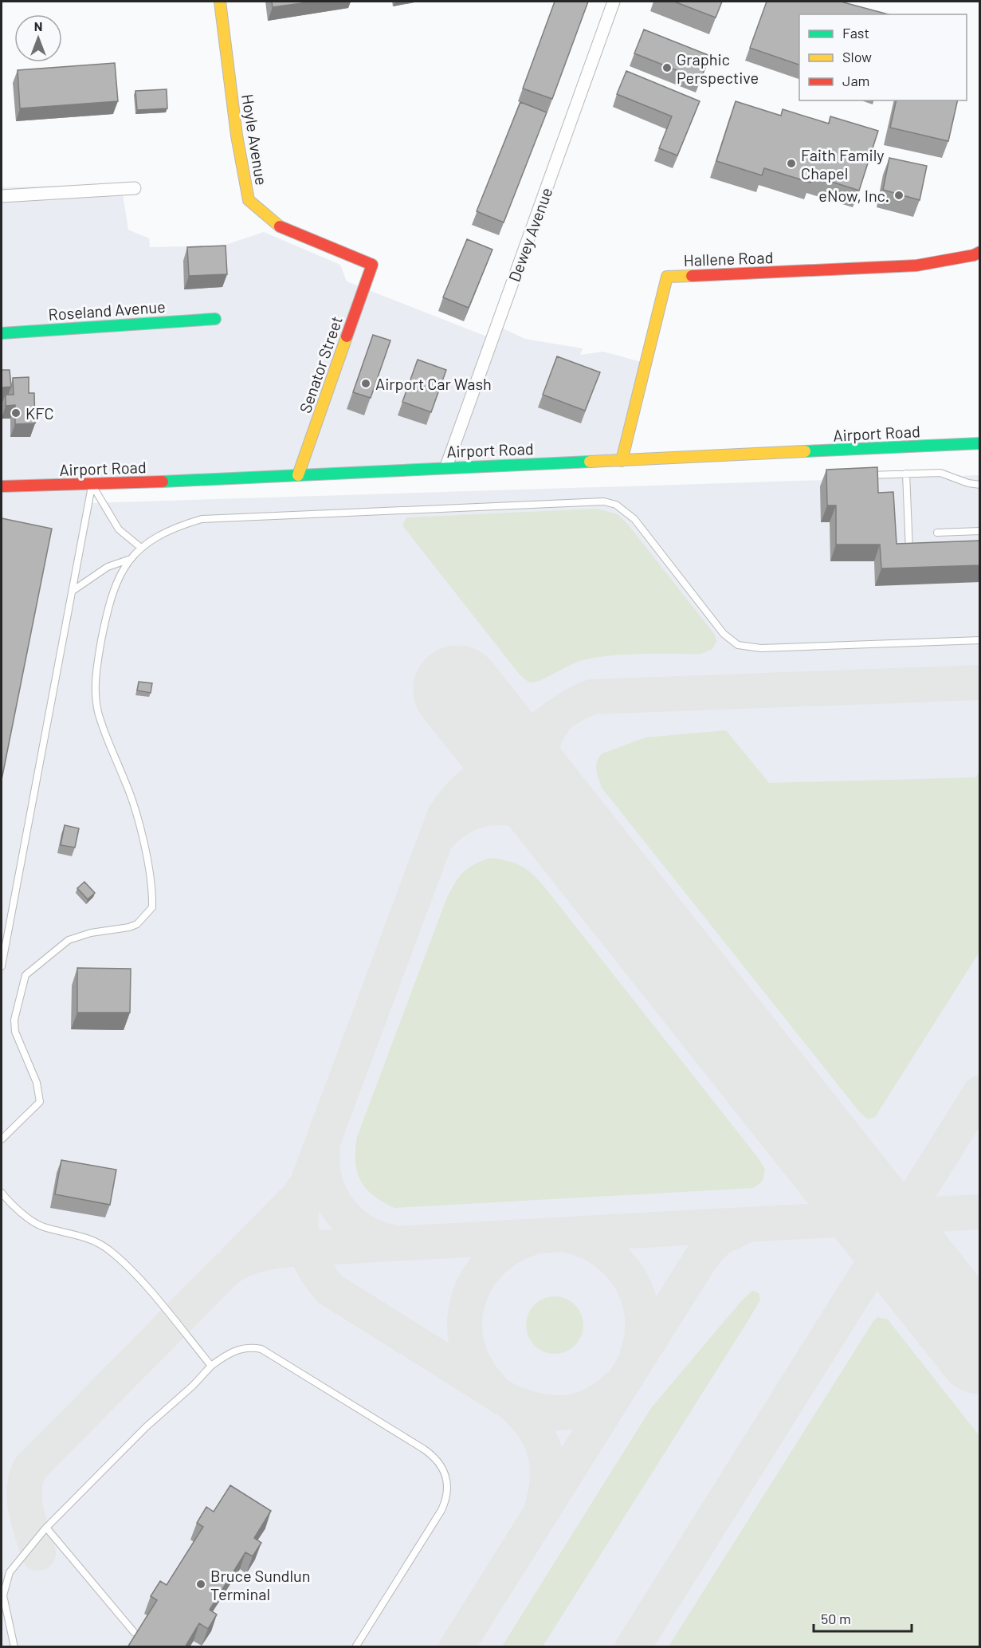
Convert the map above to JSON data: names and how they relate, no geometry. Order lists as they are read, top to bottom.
{
  "streets": {
    "street": [
      "Hoyle Avenue",
      "Dewey Avenue",
      "Hallene Road",
      "Roseland Avenue",
      "Senator Street",
      "Airport Road"
    ]
  },
  "crossings": [
    ["Hoyle Avenue", "Senator Street"],
    ["Dewey Avenue", "Airport Road"],
    ["Hallene Road", "Airport Road"],
    ["Senator Street", "Airport Road"]
  ],
  "places": [
    "Graphic Perspective",
    "Faith Family Chapel",
    "eNow, Inc.",
    "Airport Car Wash",
    "KFC",
    "Bruce Sundlun Terminal"
  ],
  "legend": ["Fast", "Slow", "Jam"],
  "scale_bar": "50 m",
  "north": "top"
}
